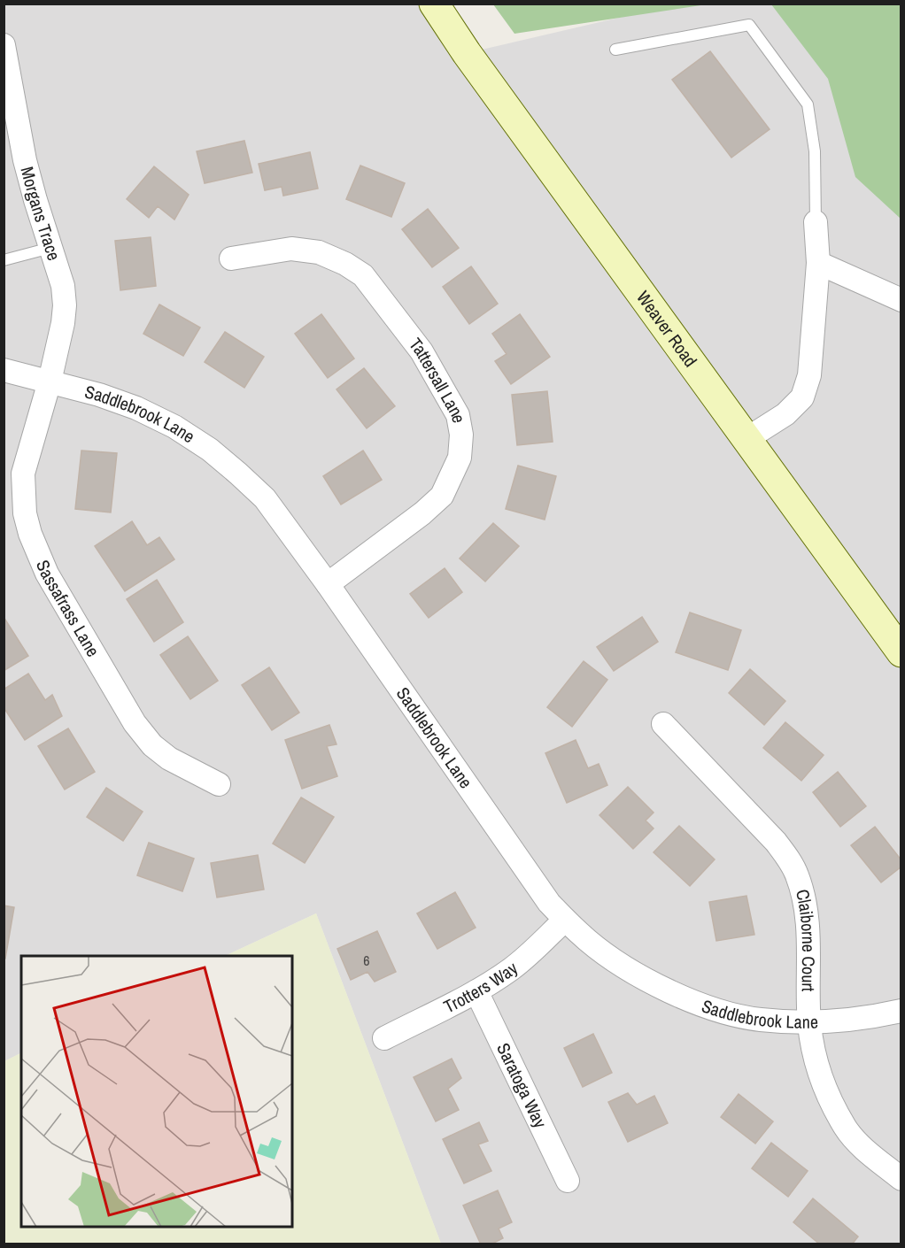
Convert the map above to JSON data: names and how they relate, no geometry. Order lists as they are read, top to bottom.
{
  "streets": {
    "main road": ["Weaver Road"],
    "street": [
      "Morgans Trace",
      "Tattersall Lane",
      "Saddlebrook Lane",
      "Sassafrass Lane",
      "Claiborne Court",
      "Trotters Way",
      "Saratoga Way"
    ]
  },
  "crossings": [
    ["Morgans Trace", "Saddlebrook Lane"],
    ["Morgans Trace", "Sassafrass Lane"],
    ["Tattersall Lane", "Saddlebrook Lane"],
    ["Saddlebrook Lane", "Sassafrass Lane"],
    ["Saddlebrook Lane", "Claiborne Court"],
    ["Saddlebrook Lane", "Trotters Way"],
    ["Trotters Way", "Saratoga Way"]
  ],
  "house_numbers": ["6"]
}
